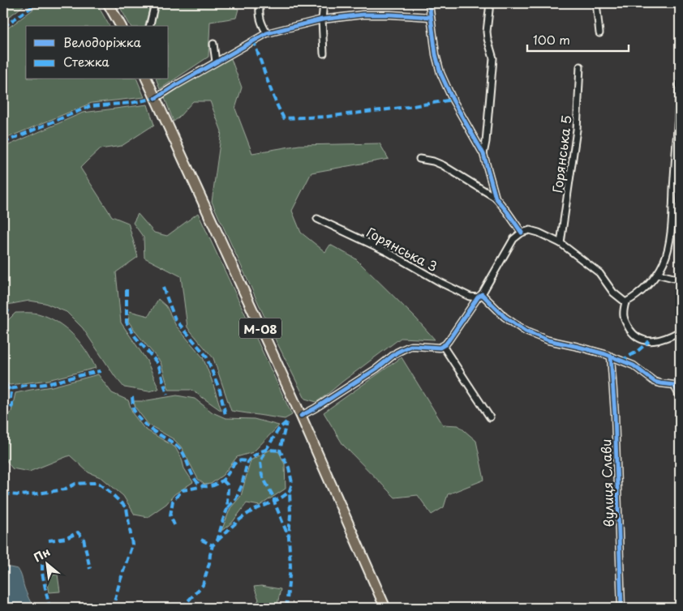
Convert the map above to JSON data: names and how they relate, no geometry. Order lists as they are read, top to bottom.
{
  "streets": {
    "highway": ["М-08"],
    "street": ["Горянська 5", "Горянська 3", "вулиця Слави"]
  },
  "legend": ["Велодоріжка", "Стежка"],
  "scale_bar": "100 m",
  "north": "top left"
}
